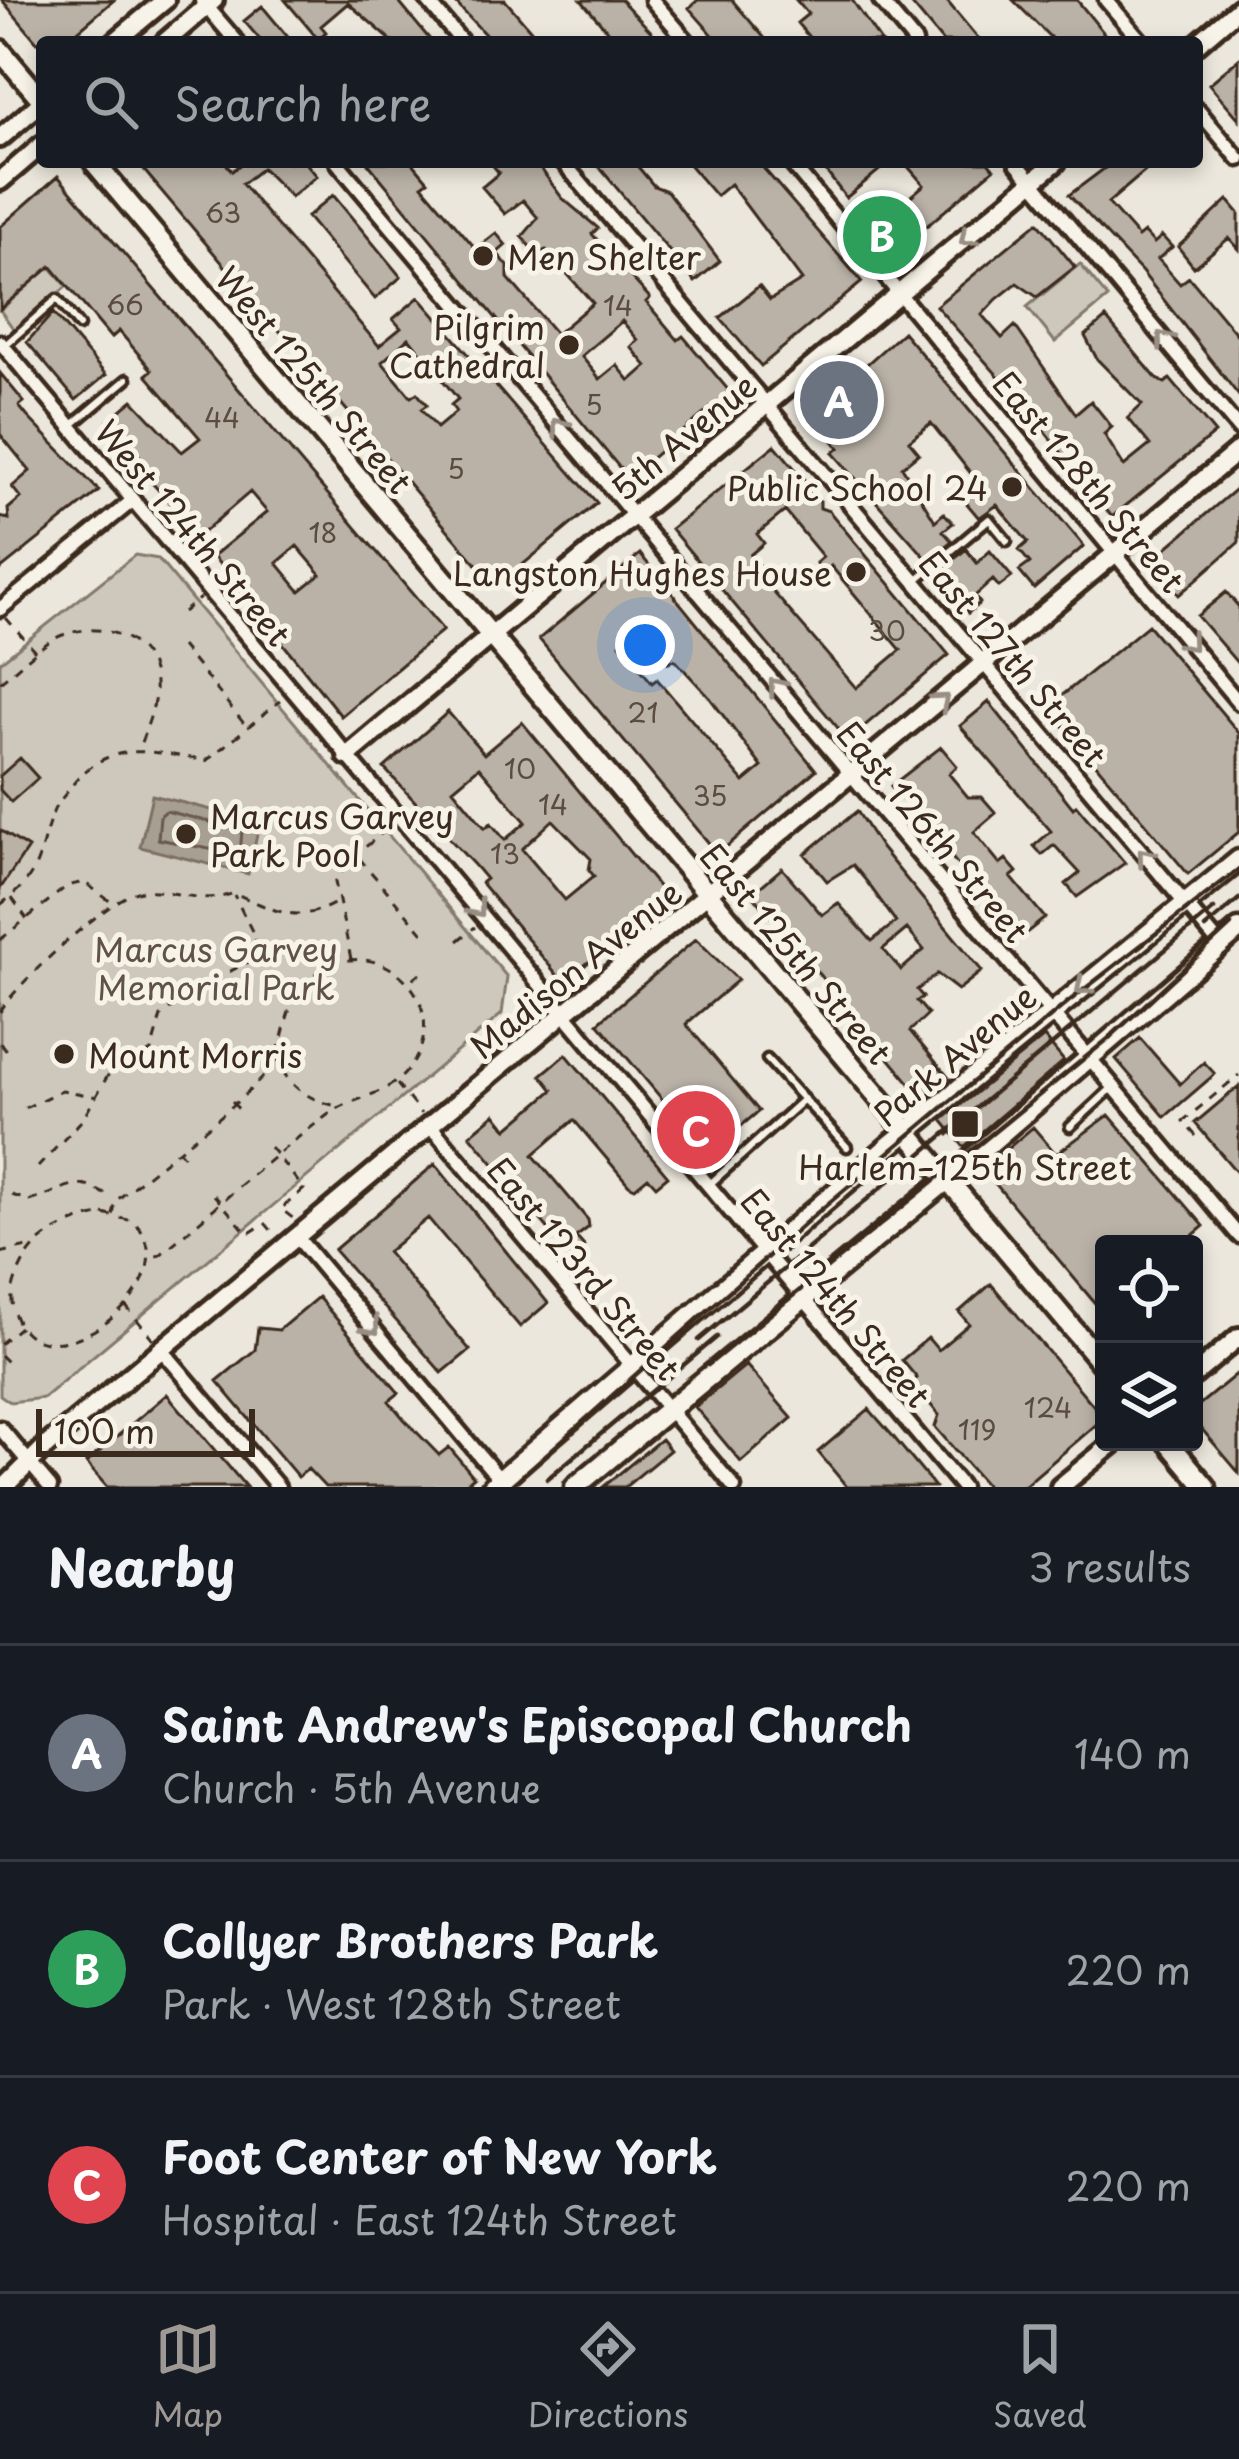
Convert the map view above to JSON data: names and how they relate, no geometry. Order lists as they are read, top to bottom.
{
  "streets": {
    "main road": [
      "West 125th Street",
      "5th Avenue",
      "East 125th Street",
      "Madison Avenue",
      "Park Avenue"
    ],
    "street": [
      "East 128th Street",
      "West 124th Street",
      "East 127th Street",
      "East 126th Street",
      "East 123rd Street",
      "East 124th Street"
    ]
  },
  "crossings": [
    ["West 125th Street", "5th Avenue"],
    ["West 125th Street", "East 125th Street"],
    ["5th Avenue", "East 128th Street"],
    ["5th Avenue", "West 124th Street"],
    ["5th Avenue", "East 127th Street"],
    ["5th Avenue", "East 126th Street"],
    ["5th Avenue", "East 125th Street"],
    ["5th Avenue", "East 124th Street"],
    ["East 128th Street", "Madison Avenue"],
    ["West 124th Street", "East 124th Street"],
    ["East 127th Street", "Madison Avenue"],
    ["East 127th Street", "Park Avenue"],
    ["East 126th Street", "Madison Avenue"],
    ["East 126th Street", "Park Avenue"],
    ["East 125th Street", "Madison Avenue"],
    ["East 125th Street", "Park Avenue"],
    ["Madison Avenue", "East 123rd Street"],
    ["Madison Avenue", "East 124th Street"],
    ["Park Avenue", "East 123rd Street"],
    ["Park Avenue", "East 124th Street"]
  ],
  "one_way": ["East 126th Street"],
  "parks": ["Marcus Garvey Memorial Park"],
  "places": {
    "other": [
      "Men Shelter",
      "Pilgrim Cathedral",
      "Public School 24",
      "Langston Hughes House",
      "Marcus Garvey Park Pool",
      "Mount Morris"
    ],
    "transit": ["Harlem–125th Street"]
  },
  "house_numbers": [
    "63",
    "66",
    "14",
    "5",
    "44",
    "5",
    "18",
    "30",
    "21",
    "10",
    "35",
    "14",
    "13",
    "124",
    "119"
  ],
  "scale_bar": "100 m",
  "page": {
    "search": "Search here",
    "pins": ["B", "A", "C"],
    "scale": "100 m",
    "heading": ["Nearby", "3 results"],
    "list": [
      {
        "mark": "A",
        "name": "Saint Andrew's Episcopal Church",
        "note": "Church · 5th Avenue",
        "value": "140 m"
      },
      {
        "mark": "B",
        "name": "Collyer Brothers Park",
        "note": "Park · West 128th Street",
        "value": "220 m"
      },
      {
        "mark": "C",
        "name": "Foot Center of New York",
        "note": "Hospital · East 124th Street",
        "value": "220 m"
      }
    ],
    "nav": ["Map", "Directions", "Saved"]
  }
}
